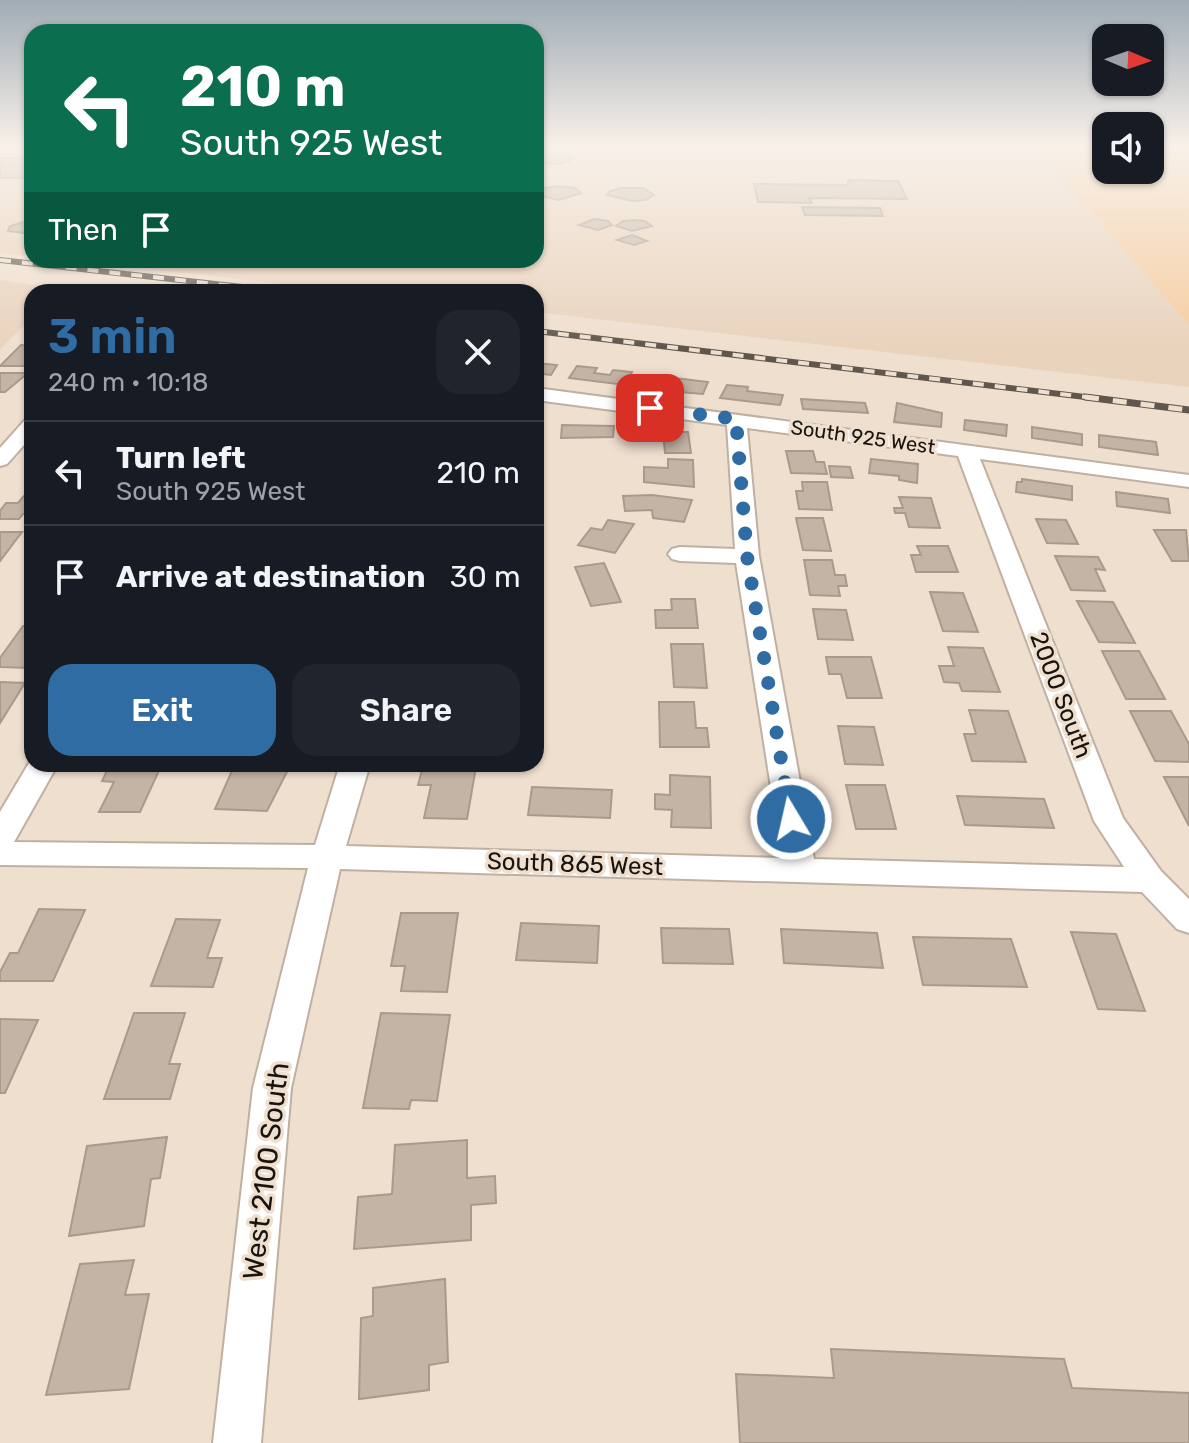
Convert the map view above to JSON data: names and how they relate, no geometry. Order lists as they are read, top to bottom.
{
  "streets": {
    "street": [
      "South 925 West",
      "2000 South",
      "South 865 West",
      "West 2100 South"
    ]
  },
  "crossings": [
    ["South 925 West", "2000 South"],
    ["2000 South", "South 865 West"],
    ["South 865 West", "West 2100 South"]
  ],
  "north": "right",
  "page": {
    "turn": ["210 m", "South 925 West"],
    "then": "Then",
    "heading": ["3 min", "240 m · 10:18"],
    "list": [
      {
        "name": "Turn left",
        "note": "South 925 West",
        "value": "210 m"
      },
      {
        "name": "Arrive at destination",
        "value": "30 m"
      }
    ],
    "buttons": ["Exit", "Share"]
  }
}
